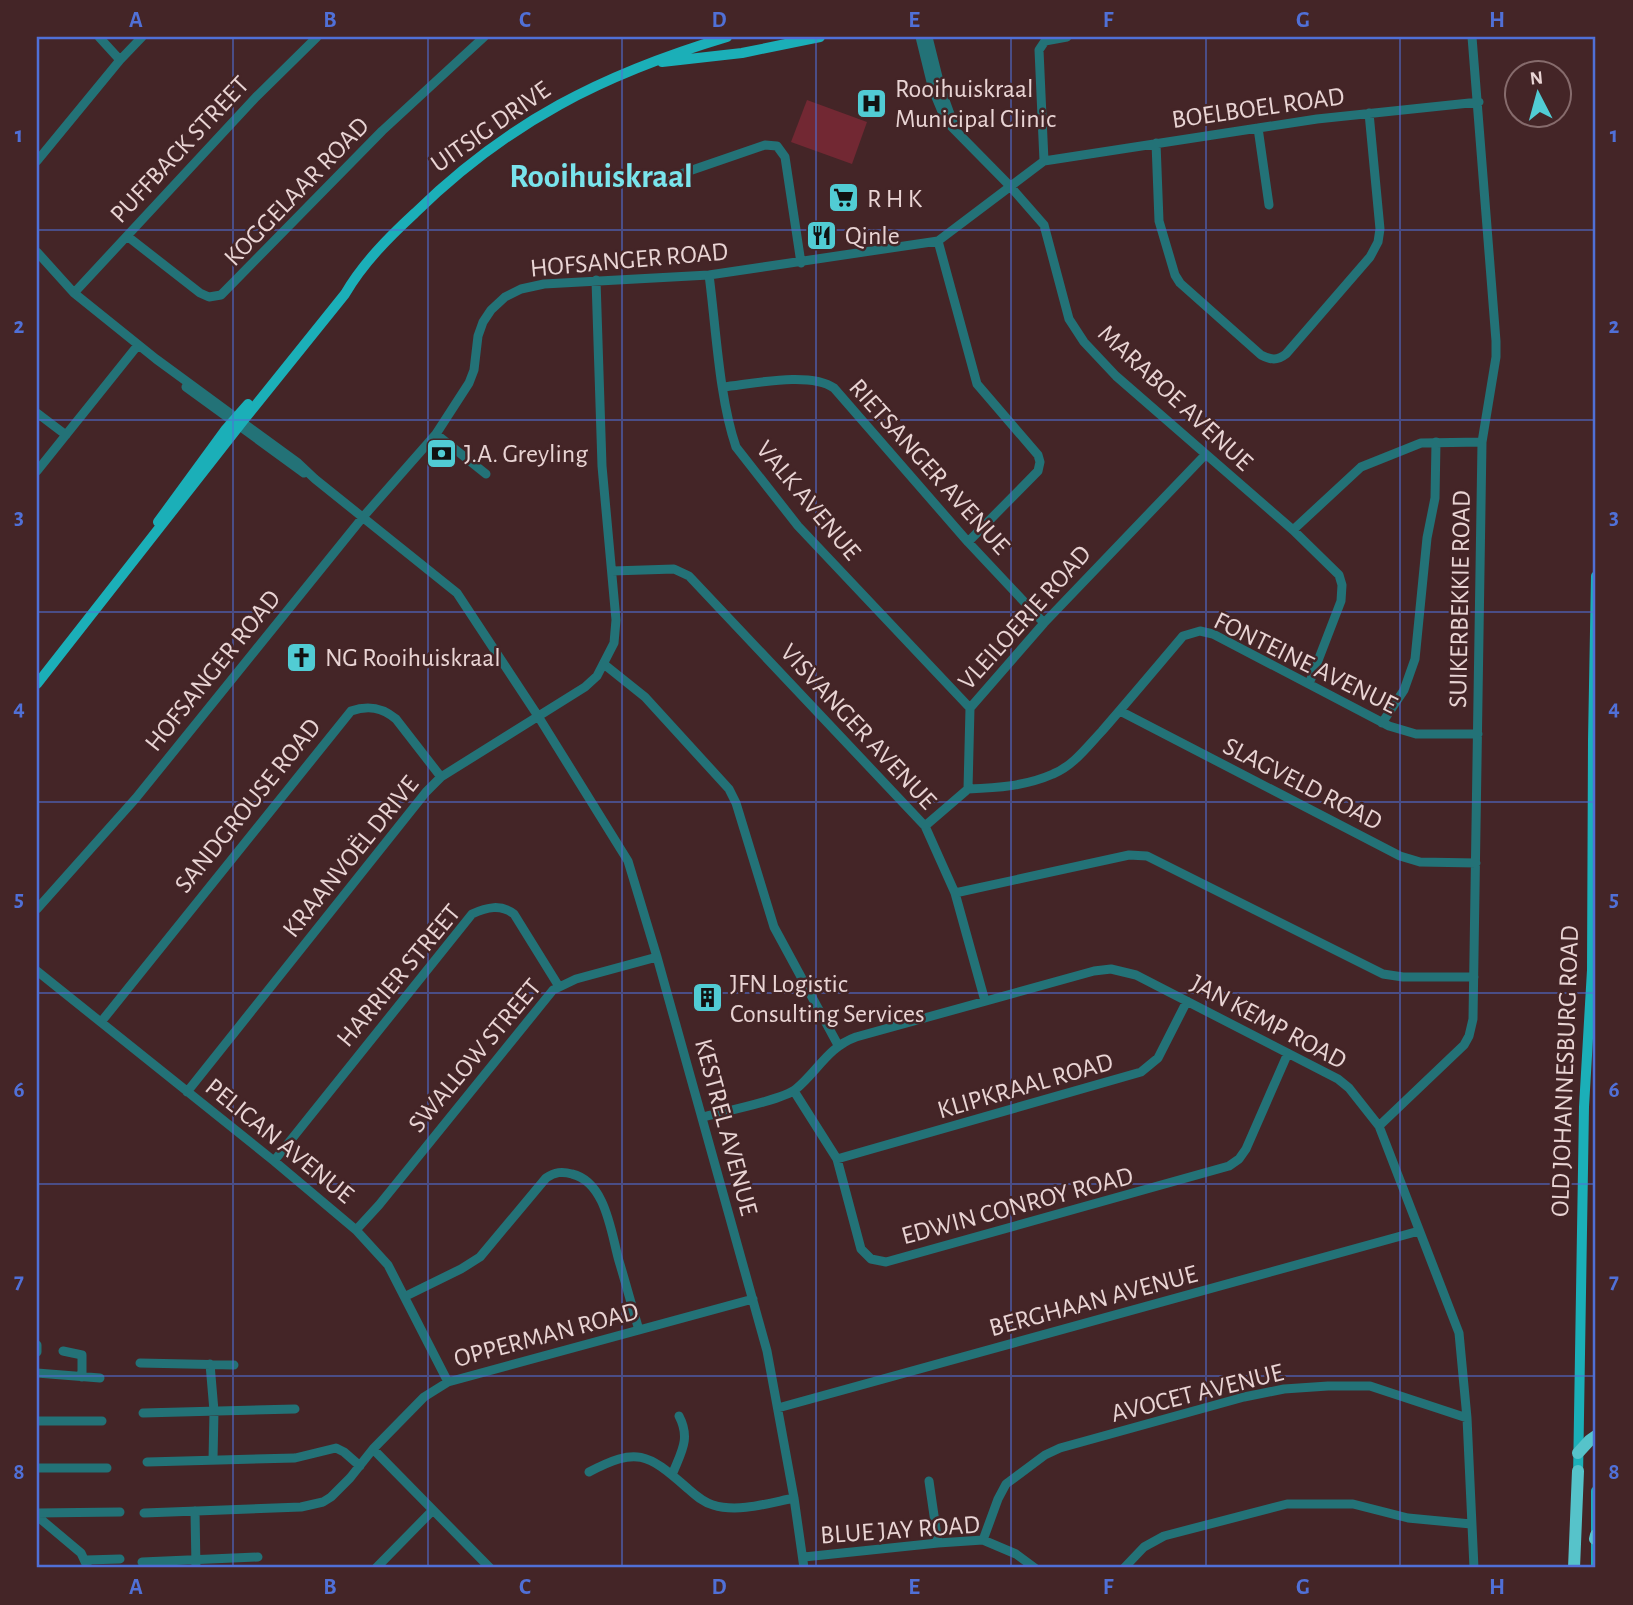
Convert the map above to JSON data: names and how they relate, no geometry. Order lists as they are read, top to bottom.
{
  "streets": {
    "main road": ["UITSIG DRIVE", "OLD JOHANNESBURG ROAD"],
    "street": [
      "BOELBOEL ROAD",
      "PUFFBACK STREET",
      "KOGGELAAR ROAD",
      "HOFSANGER ROAD",
      "MARABOE AVENUE",
      "RIETSANGER AVENUE",
      "VALK AVENUE",
      "SUIKERBEKKIE ROAD",
      "VLEILOERIE ROAD",
      "FONTEINE AVENUE",
      "VISVANGER AVENUE",
      "SLAGVELD ROAD",
      "SANDGROUSE ROAD",
      "KRAANVOËL DRIVE",
      "HARRIER STREET",
      "JAN KEMP ROAD",
      "SWALLOW STREET",
      "KLIPKRAAL ROAD",
      "KESTREL AVENUE",
      "PELICAN AVENUE",
      "EDWIN CONROY ROAD",
      "BERGHAAN AVENUE",
      "OPPERMAN ROAD",
      "AVOCET AVENUE",
      "BLUE JAY ROAD"
    ]
  },
  "crossings": [
    ["BOELBOEL ROAD", "HOFSANGER ROAD"],
    ["BOELBOEL ROAD", "SUIKERBEKKIE ROAD"],
    ["UITSIG DRIVE", "KESTREL AVENUE"],
    ["PUFFBACK STREET", "KOGGELAAR ROAD"],
    ["PUFFBACK STREET", "KESTREL AVENUE"],
    ["HOFSANGER ROAD", "MARABOE AVENUE"],
    ["HOFSANGER ROAD", "VALK AVENUE"],
    ["HOFSANGER ROAD", "KRAANVOËL DRIVE"],
    ["HOFSANGER ROAD", "KESTREL AVENUE"],
    ["MARABOE AVENUE", "VLEILOERIE ROAD"],
    ["MARABOE AVENUE", "FONTEINE AVENUE"],
    ["RIETSANGER AVENUE", "VALK AVENUE"],
    ["RIETSANGER AVENUE", "VLEILOERIE ROAD"],
    ["VALK AVENUE", "VLEILOERIE ROAD"],
    ["SUIKERBEKKIE ROAD", "FONTEINE AVENUE"],
    ["SUIKERBEKKIE ROAD", "SLAGVELD ROAD"],
    ["SUIKERBEKKIE ROAD", "JAN KEMP ROAD"],
    ["VLEILOERIE ROAD", "FONTEINE AVENUE"],
    ["FONTEINE AVENUE", "SLAGVELD ROAD"],
    ["VISVANGER AVENUE", "KRAANVOËL DRIVE"],
    ["VISVANGER AVENUE", "JAN KEMP ROAD"],
    ["SANDGROUSE ROAD", "KRAANVOËL DRIVE"],
    ["SANDGROUSE ROAD", "PELICAN AVENUE"],
    ["KRAANVOËL DRIVE", "KESTREL AVENUE"],
    ["KRAANVOËL DRIVE", "PELICAN AVENUE"],
    ["HARRIER STREET", "SWALLOW STREET"],
    ["HARRIER STREET", "PELICAN AVENUE"],
    ["JAN KEMP ROAD", "KLIPKRAAL ROAD"],
    ["JAN KEMP ROAD", "EDWIN CONROY ROAD"],
    ["JAN KEMP ROAD", "BERGHAAN AVENUE"],
    ["JAN KEMP ROAD", "AVOCET AVENUE"],
    ["SWALLOW STREET", "KESTREL AVENUE"],
    ["SWALLOW STREET", "PELICAN AVENUE"],
    ["KLIPKRAAL ROAD", "EDWIN CONROY ROAD"],
    ["KESTREL AVENUE", "BERGHAAN AVENUE"],
    ["KESTREL AVENUE", "OPPERMAN ROAD"],
    ["KESTREL AVENUE", "BLUE JAY ROAD"],
    ["PELICAN AVENUE", "OPPERMAN ROAD"],
    ["AVOCET AVENUE", "BLUE JAY ROAD"]
  ],
  "districts": ["Rooihuiskraal"],
  "places": {
    "hospital": ["Rooihuiskraal Municipal Clinic"],
    "supermarket": ["R H K"],
    "restaurant": ["Qinle"],
    "bank": ["J.A. Greyling"],
    "church": ["NG Rooihuiskraal"],
    "building": ["JFN Logistic Consulting Services"]
  },
  "north": "top",
  "grid": {
    "columns": [
      "A",
      "B",
      "C",
      "D",
      "E",
      "F",
      "G",
      "H"
    ],
    "rows": [
      "1",
      "2",
      "3",
      "4",
      "5",
      "6",
      "7",
      "8"
    ]
  }
}
